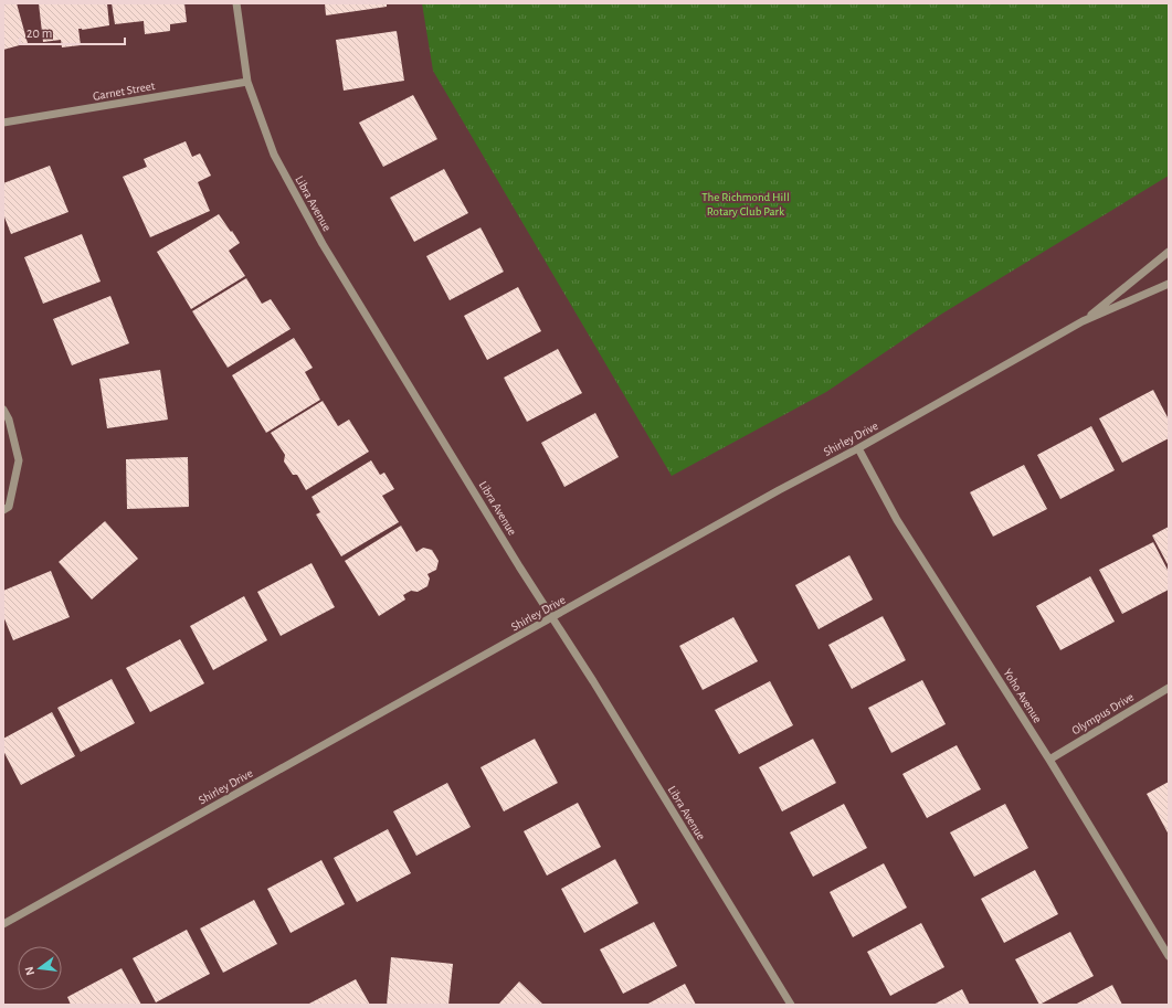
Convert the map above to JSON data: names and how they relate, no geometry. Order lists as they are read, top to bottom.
{
  "streets": {
    "street": [
      "Garnet Street",
      "Libra Avenue",
      "Shirley Drive",
      "Yoho Avenue",
      "Olympus Drive"
    ]
  },
  "crossings": [
    ["Garnet Street", "Libra Avenue"],
    ["Libra Avenue", "Shirley Drive"],
    ["Shirley Drive", "Yoho Avenue"],
    ["Yoho Avenue", "Olympus Drive"]
  ],
  "parks": ["The Richmond Hill Rotary Club Park"],
  "scale_bar": "20 m",
  "north": "left"
}
